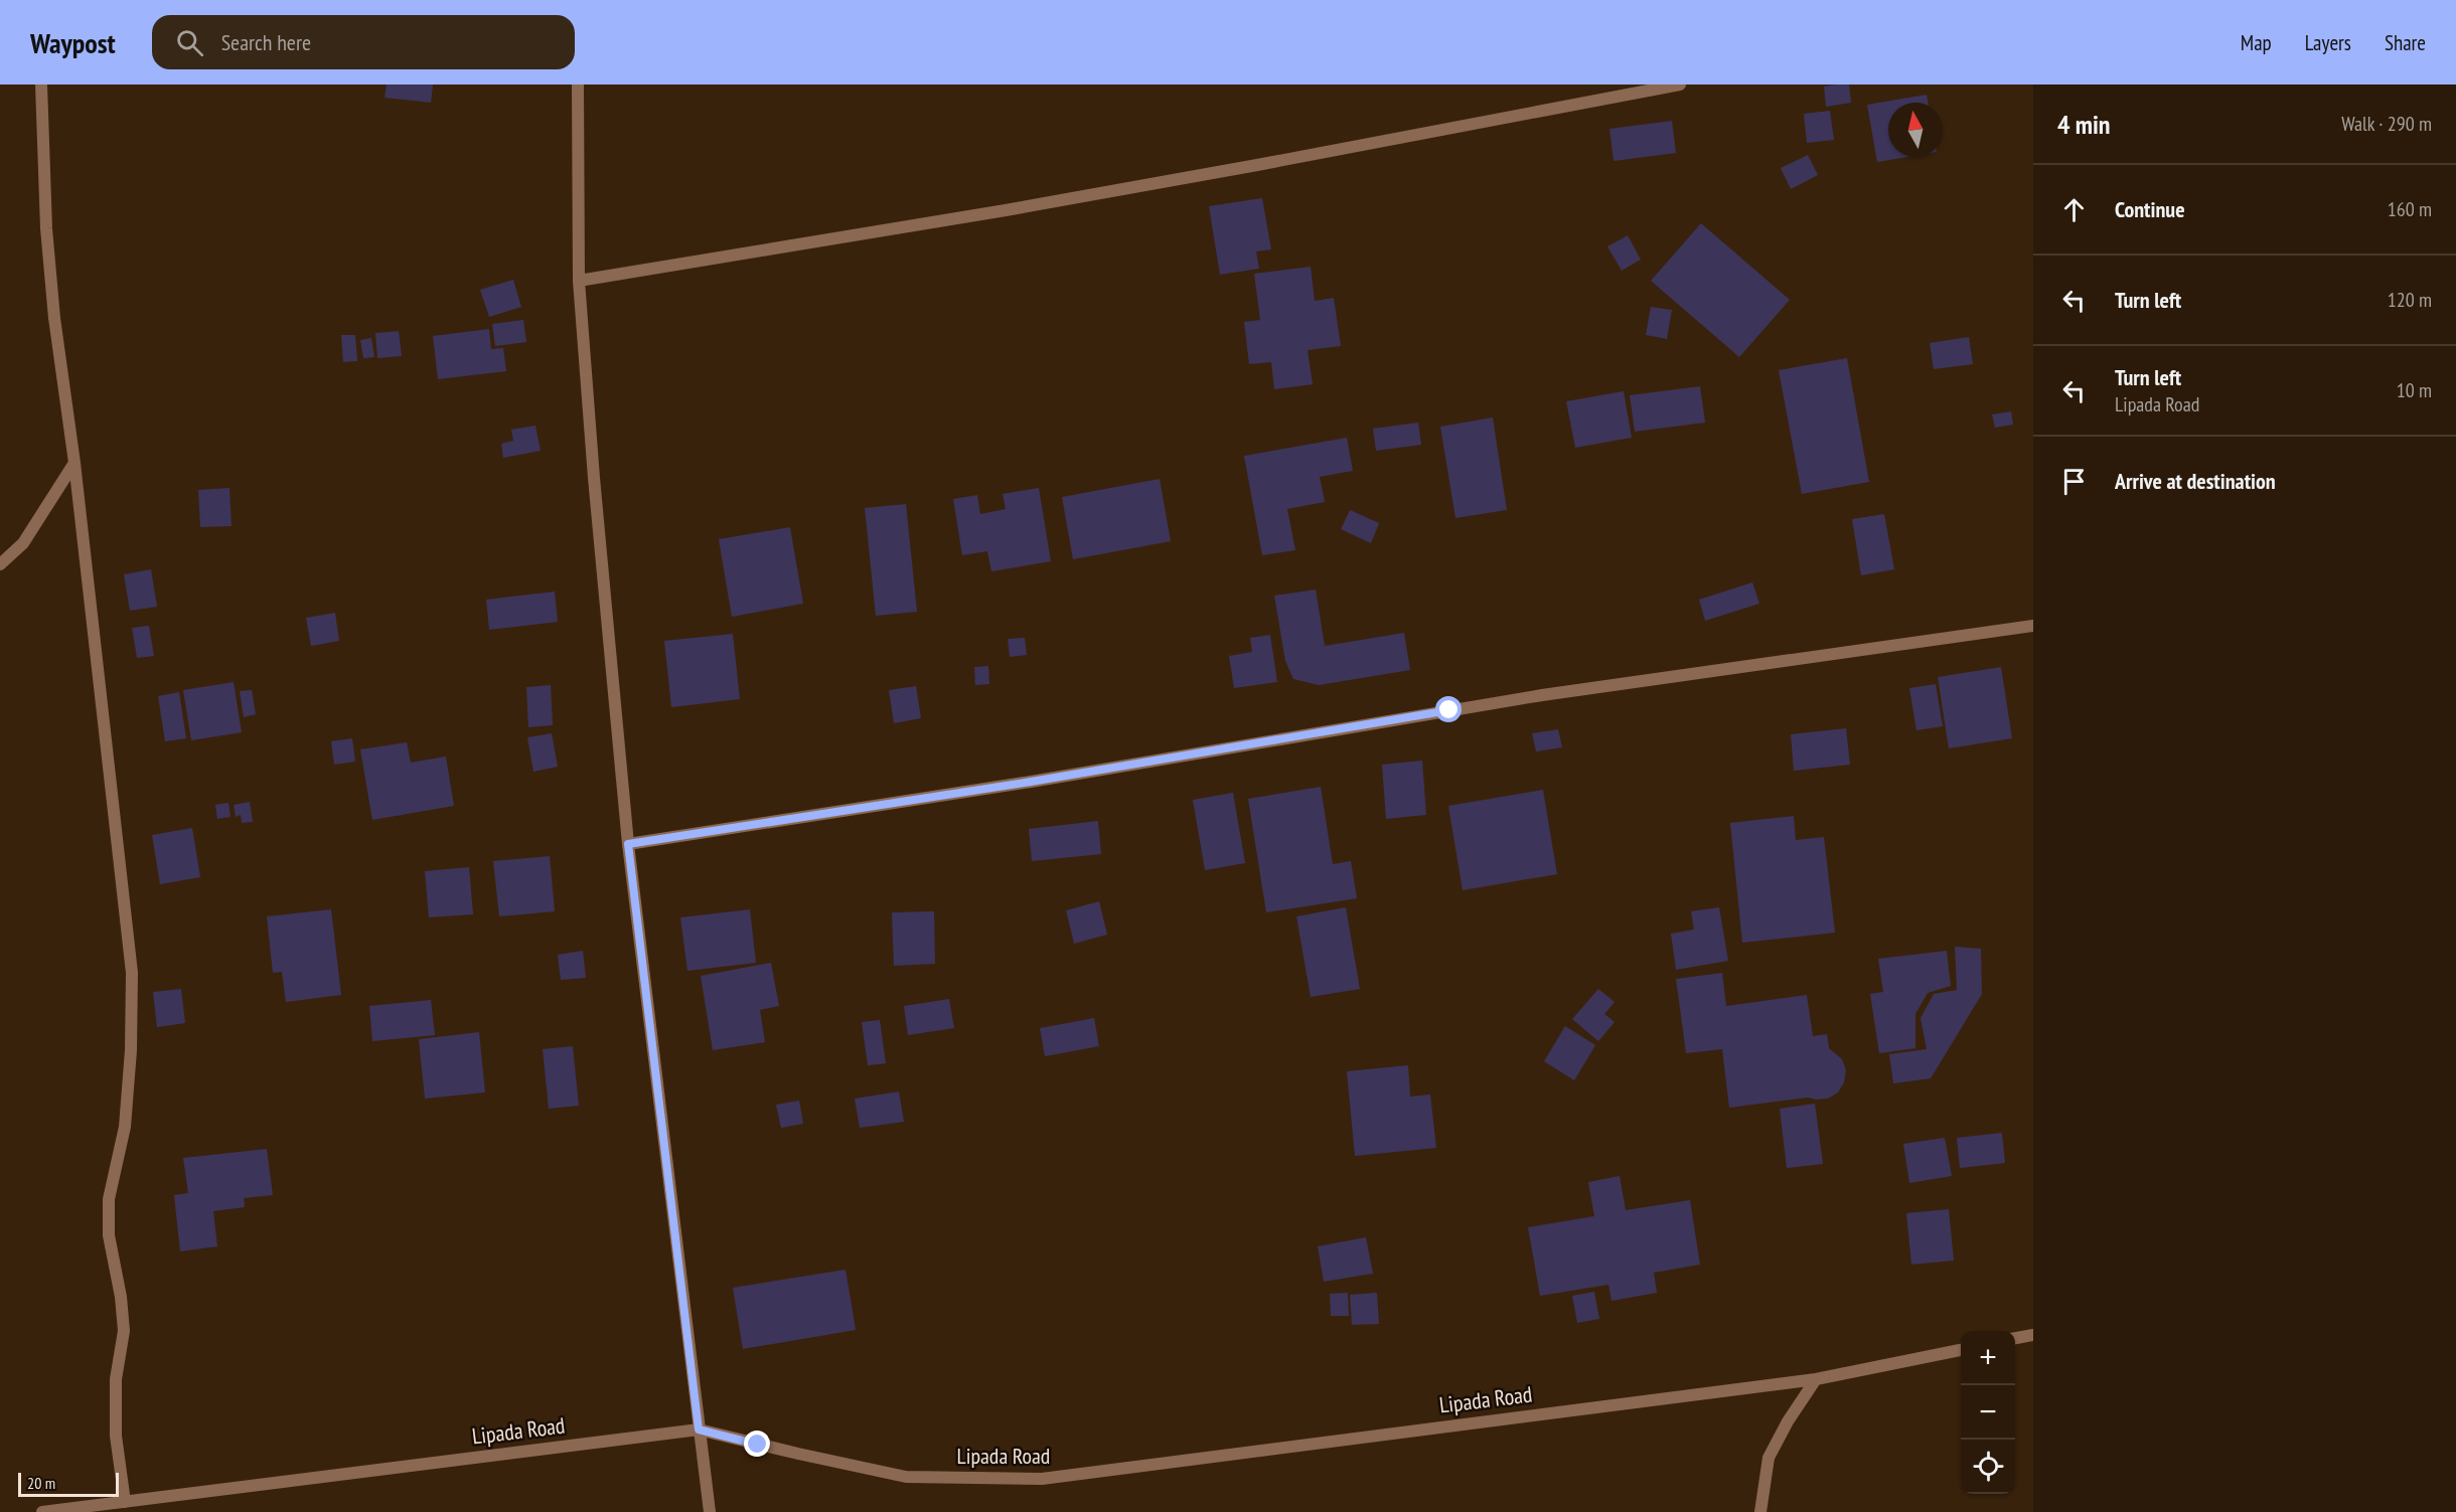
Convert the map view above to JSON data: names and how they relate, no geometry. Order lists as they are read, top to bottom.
{
  "streets": {
    "street": ["Lipada Road"]
  },
  "scale_bar": "20 m",
  "north": "top",
  "page": {
    "header": "Waypost",
    "search": "Search here",
    "nav": ["Map", "Layers", "Share"],
    "heading": ["4 min", "Walk · 290 m"],
    "list": [
      ["Continue", "160 m"],
      ["Turn left", "120 m"],
      ["Turn left", "Lipada Road", "10 m"],
      "Arrive at destination"
    ],
    "map_buttons": ["+", "−"],
    "scale": "20 m"
  }
}
